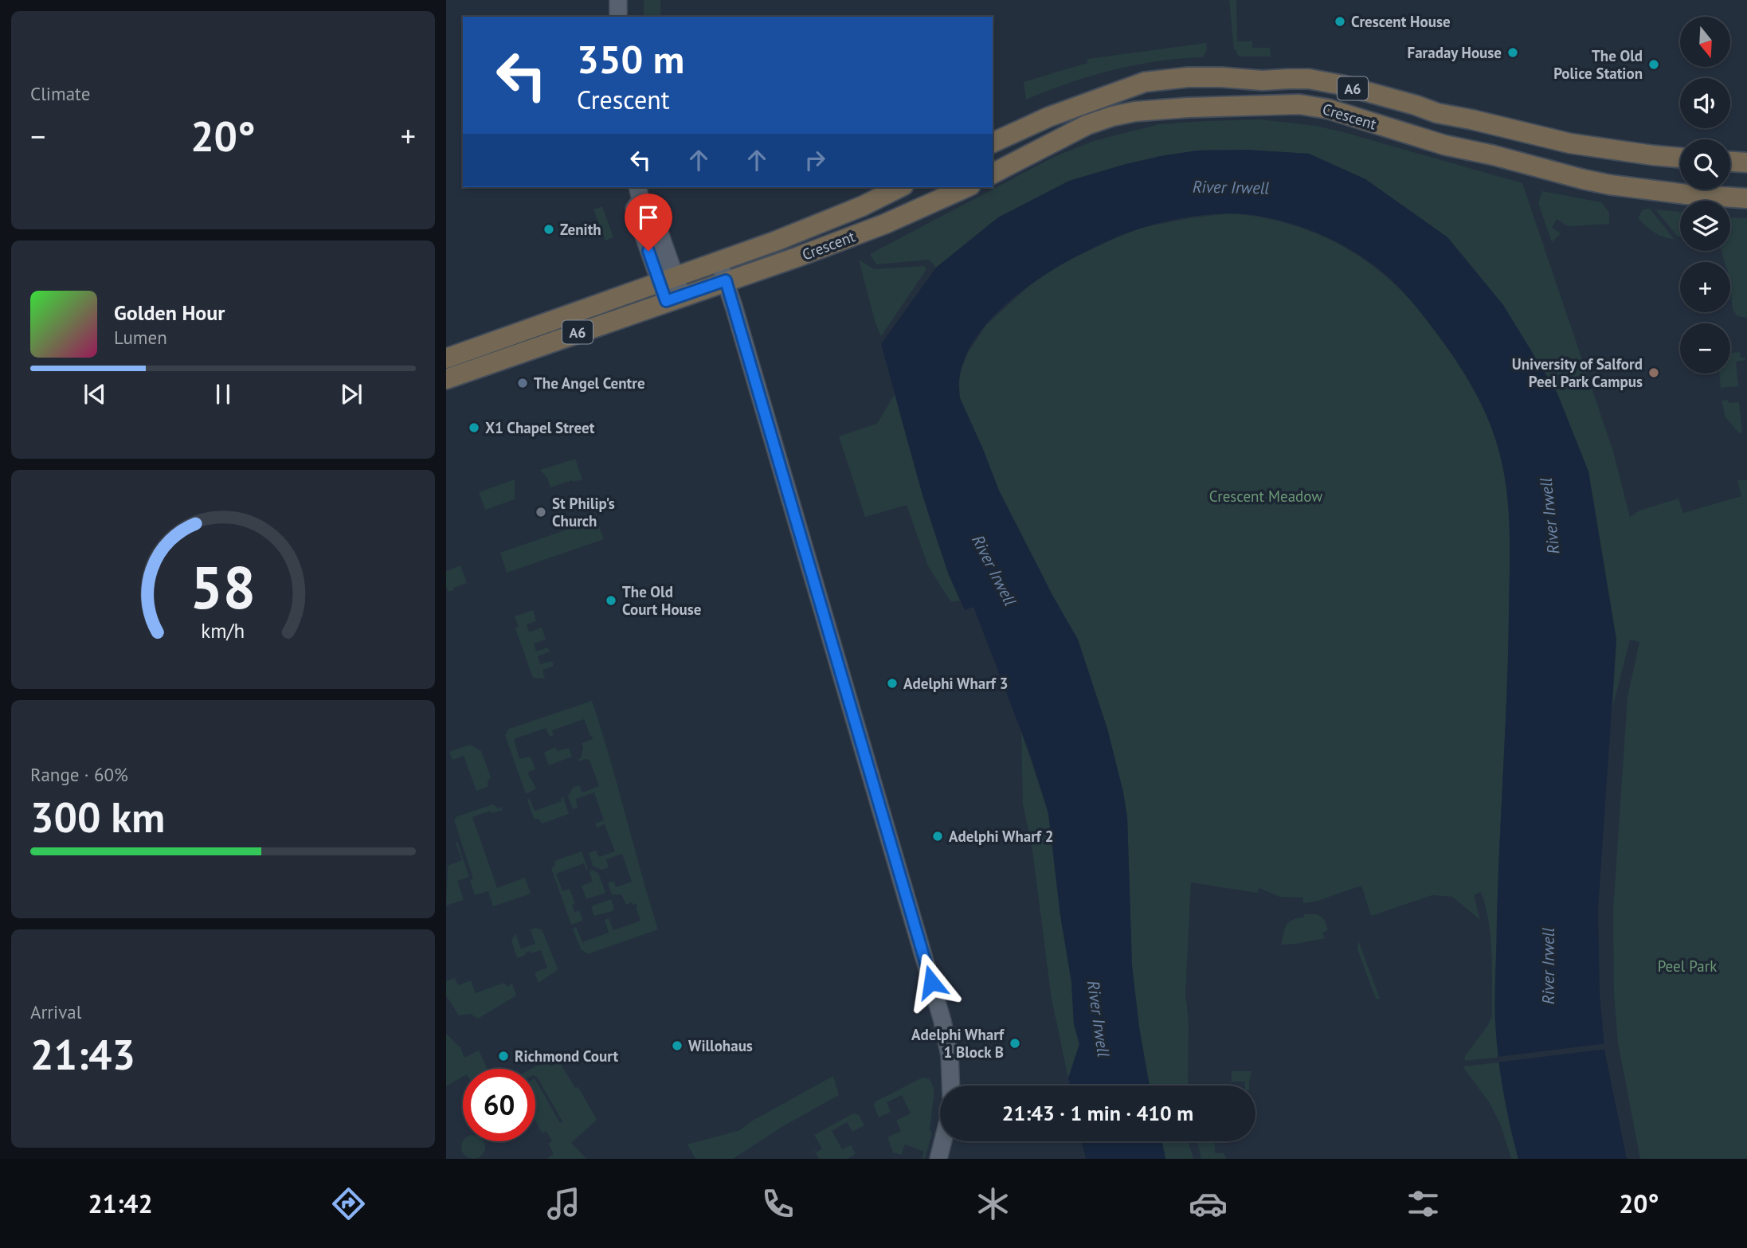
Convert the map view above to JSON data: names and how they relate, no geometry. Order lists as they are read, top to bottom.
{
  "streets": {
    "highway": ["A6", "Crescent"]
  },
  "crossings": [
    ["A6", "Crescent"]
  ],
  "water": ["River Irwell"],
  "parks": ["Crescent Meadow", "Peel Park"],
  "places": [
    "Crescent House",
    "Faraday House",
    "The Old Police Station",
    "Zenith",
    "University of Salford Peel Park Campus",
    "The Angel Centre",
    "X1 Chapel Street",
    "St Philip's Church",
    "The Old Court House",
    "Adelphi Wharf 3",
    "Adelphi Wharf 2",
    "Adelphi Wharf 1 Block B",
    "Willohaus",
    "Richmond Court"
  ],
  "north": "bottom",
  "page": {
    "tile": [
      "Climate",
      ["Range · 60%", "300 km"],
      ["Arrival", "21:43"]
    ],
    "map_buttons": ["+", "−"],
    "turn": ["350 m", "Crescent"],
    "heat": ["−", "20°", "+"],
    "song": ["Golden Hour", "Lumen"],
    "limit": "60",
    "trip": "21:43 · 1 min · 410 m",
    "tabs": ["21:42", "20°"],
    "gauge": ["58", "km/h"]
  }
}
